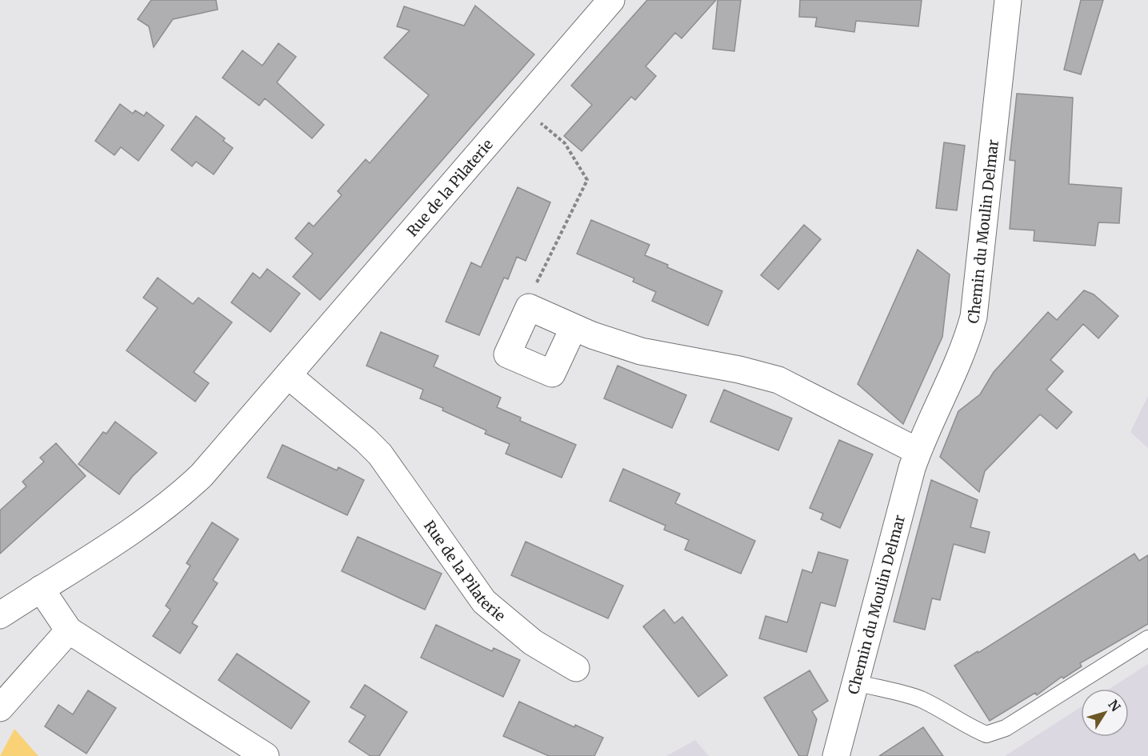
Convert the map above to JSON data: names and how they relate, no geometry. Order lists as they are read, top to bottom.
{
  "streets": {
    "street": ["Rue de la Pilaterie", "Chemin du Moulin Delmar"]
  },
  "north": "top right"
}
